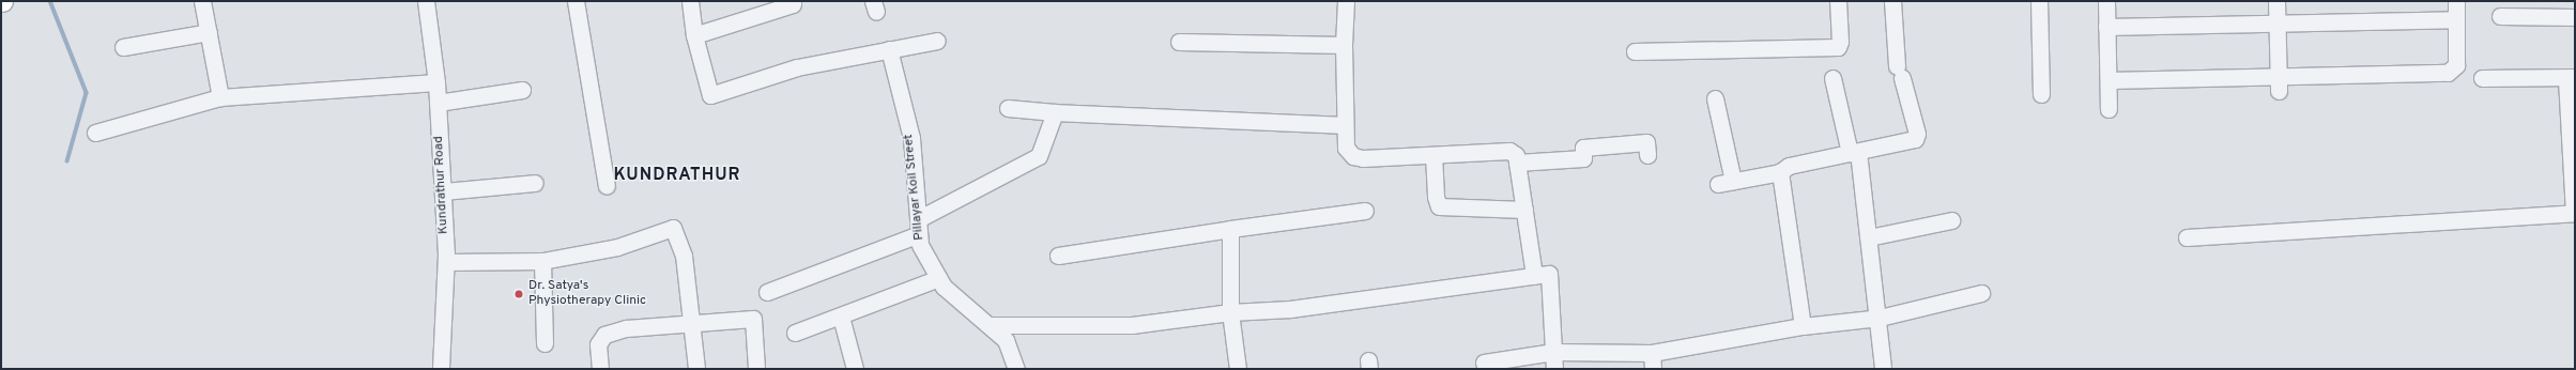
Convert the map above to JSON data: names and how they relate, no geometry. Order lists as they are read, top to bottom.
{
  "streets": {
    "street": ["Kundrathur Road", "Pillayar Koil Street"]
  },
  "districts": ["KUNDRATHUR"],
  "places": ["Dr. Satya's Physiotherapy Clinic"]
}
